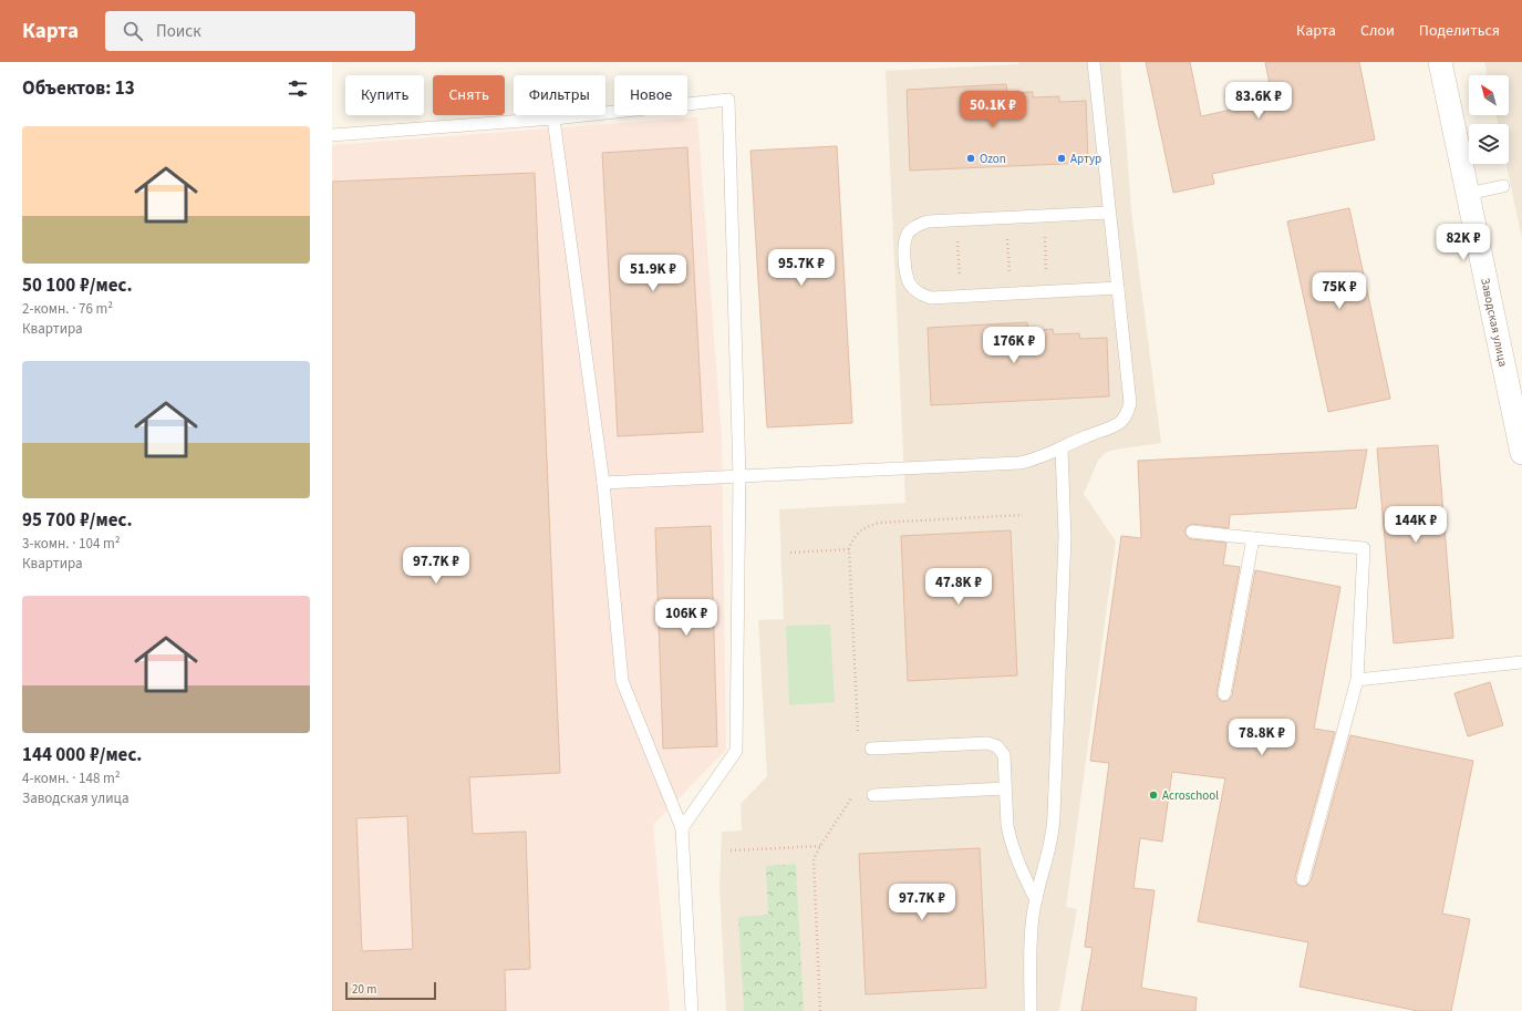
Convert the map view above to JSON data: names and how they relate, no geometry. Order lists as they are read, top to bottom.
{
  "streets": {
    "street": ["Заводская улица"]
  },
  "places": ["Ozon", "Артур", "Acroschool"],
  "scale_bar": "20 m",
  "north": "top left",
  "page": {
    "header": "Карта",
    "search": "Поиск",
    "nav": ["Карта", "Слои", "Поделиться"],
    "heading": "Объектов: 13",
    "chip": [
      "Купить",
      "Снять",
      "Фильтры",
      "Новое"
    ],
    "price": [
      "83.6K ₽",
      "50.1K ₽",
      "82K ₽",
      "95.7K ₽",
      "51.9K ₽",
      "75K ₽",
      "176K ₽",
      "144K ₽",
      "97.7K ₽",
      "47.8K ₽",
      "106K ₽",
      "78.8K ₽",
      "97.7K ₽"
    ],
    "list": [
      {
        "name": "50 100 ₽/мес.",
        "note": "2-комн. · 76 m² · Квартира"
      },
      {
        "name": "95 700 ₽/мес.",
        "note": "3-комн. · 104 m² · Квартира"
      },
      {
        "name": "144 000 ₽/мес.",
        "note": "4-комн. · 148 m² · Заводская улица"
      }
    ],
    "scale": "20 m"
  }
}
